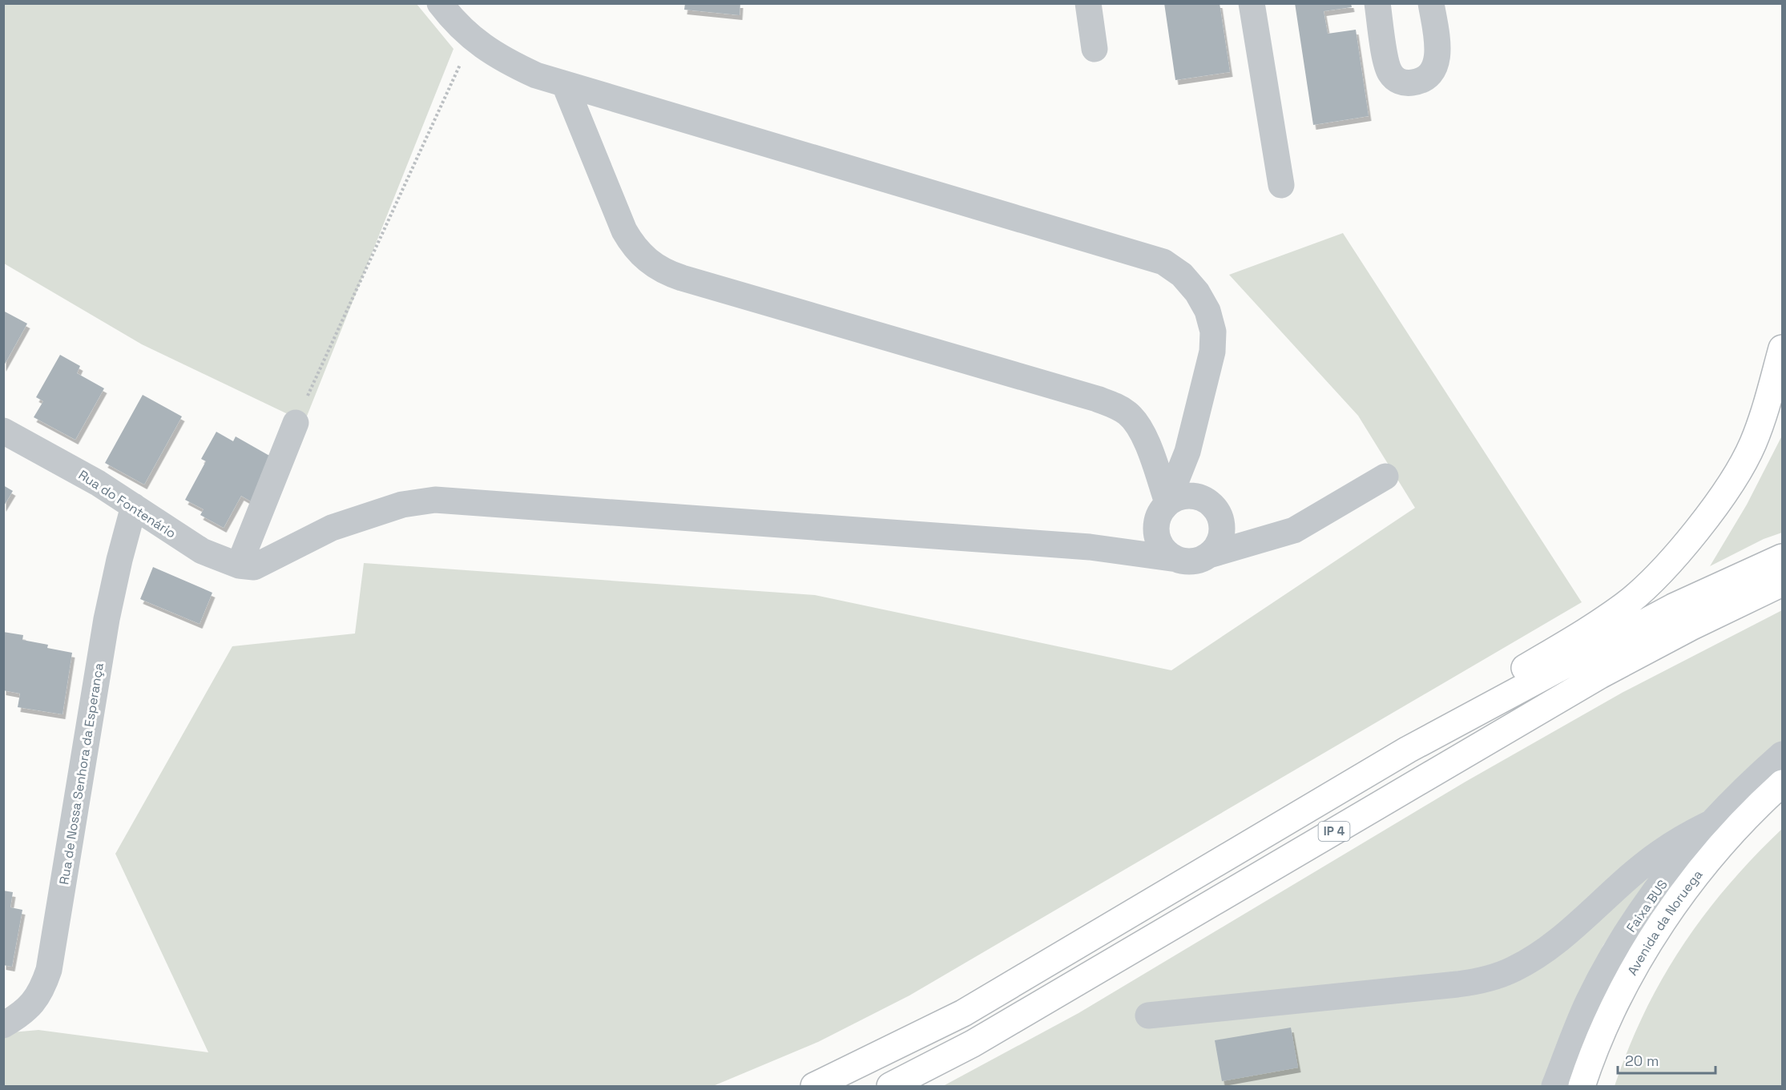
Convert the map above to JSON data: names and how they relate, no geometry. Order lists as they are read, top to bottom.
{
  "streets": {
    "main road": ["IP 4", "Avenida da Noruega"],
    "street": ["Rua do Fontenário", "Rua de Nossa Senhora da Esperança", "Faixa BUS"]
  },
  "crossings": [
    ["Rua do Fontenário", "Rua de Nossa Senhora da Esperança"]
  ],
  "scale_bar": "20 m"
}
